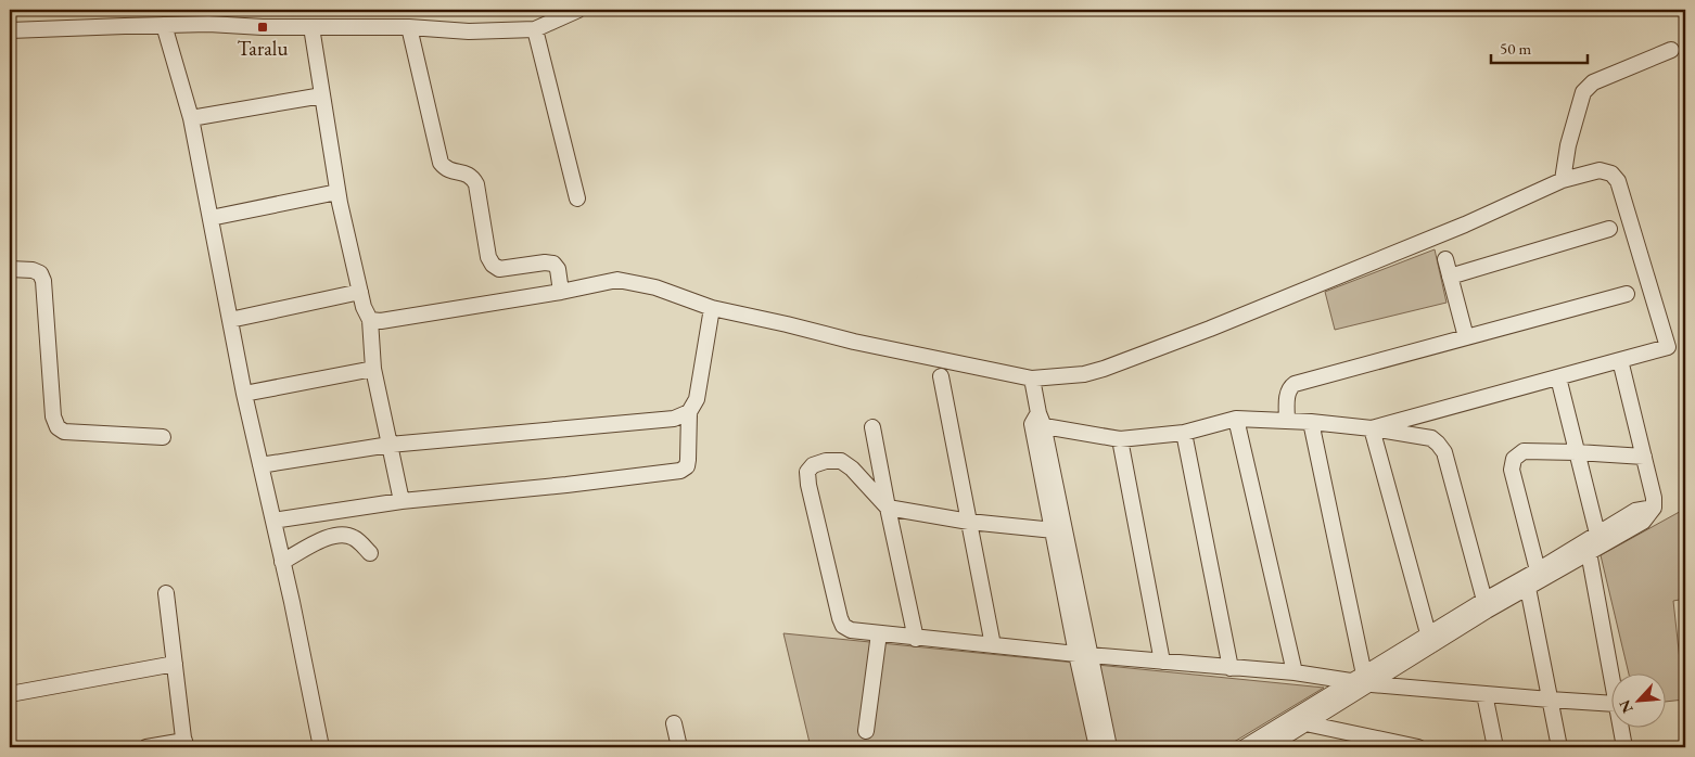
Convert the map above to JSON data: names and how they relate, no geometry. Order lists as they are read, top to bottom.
{
  "places": {
    "transit": ["Taralu"]
  },
  "scale_bar": "50 m",
  "north": "bottom left"
}
